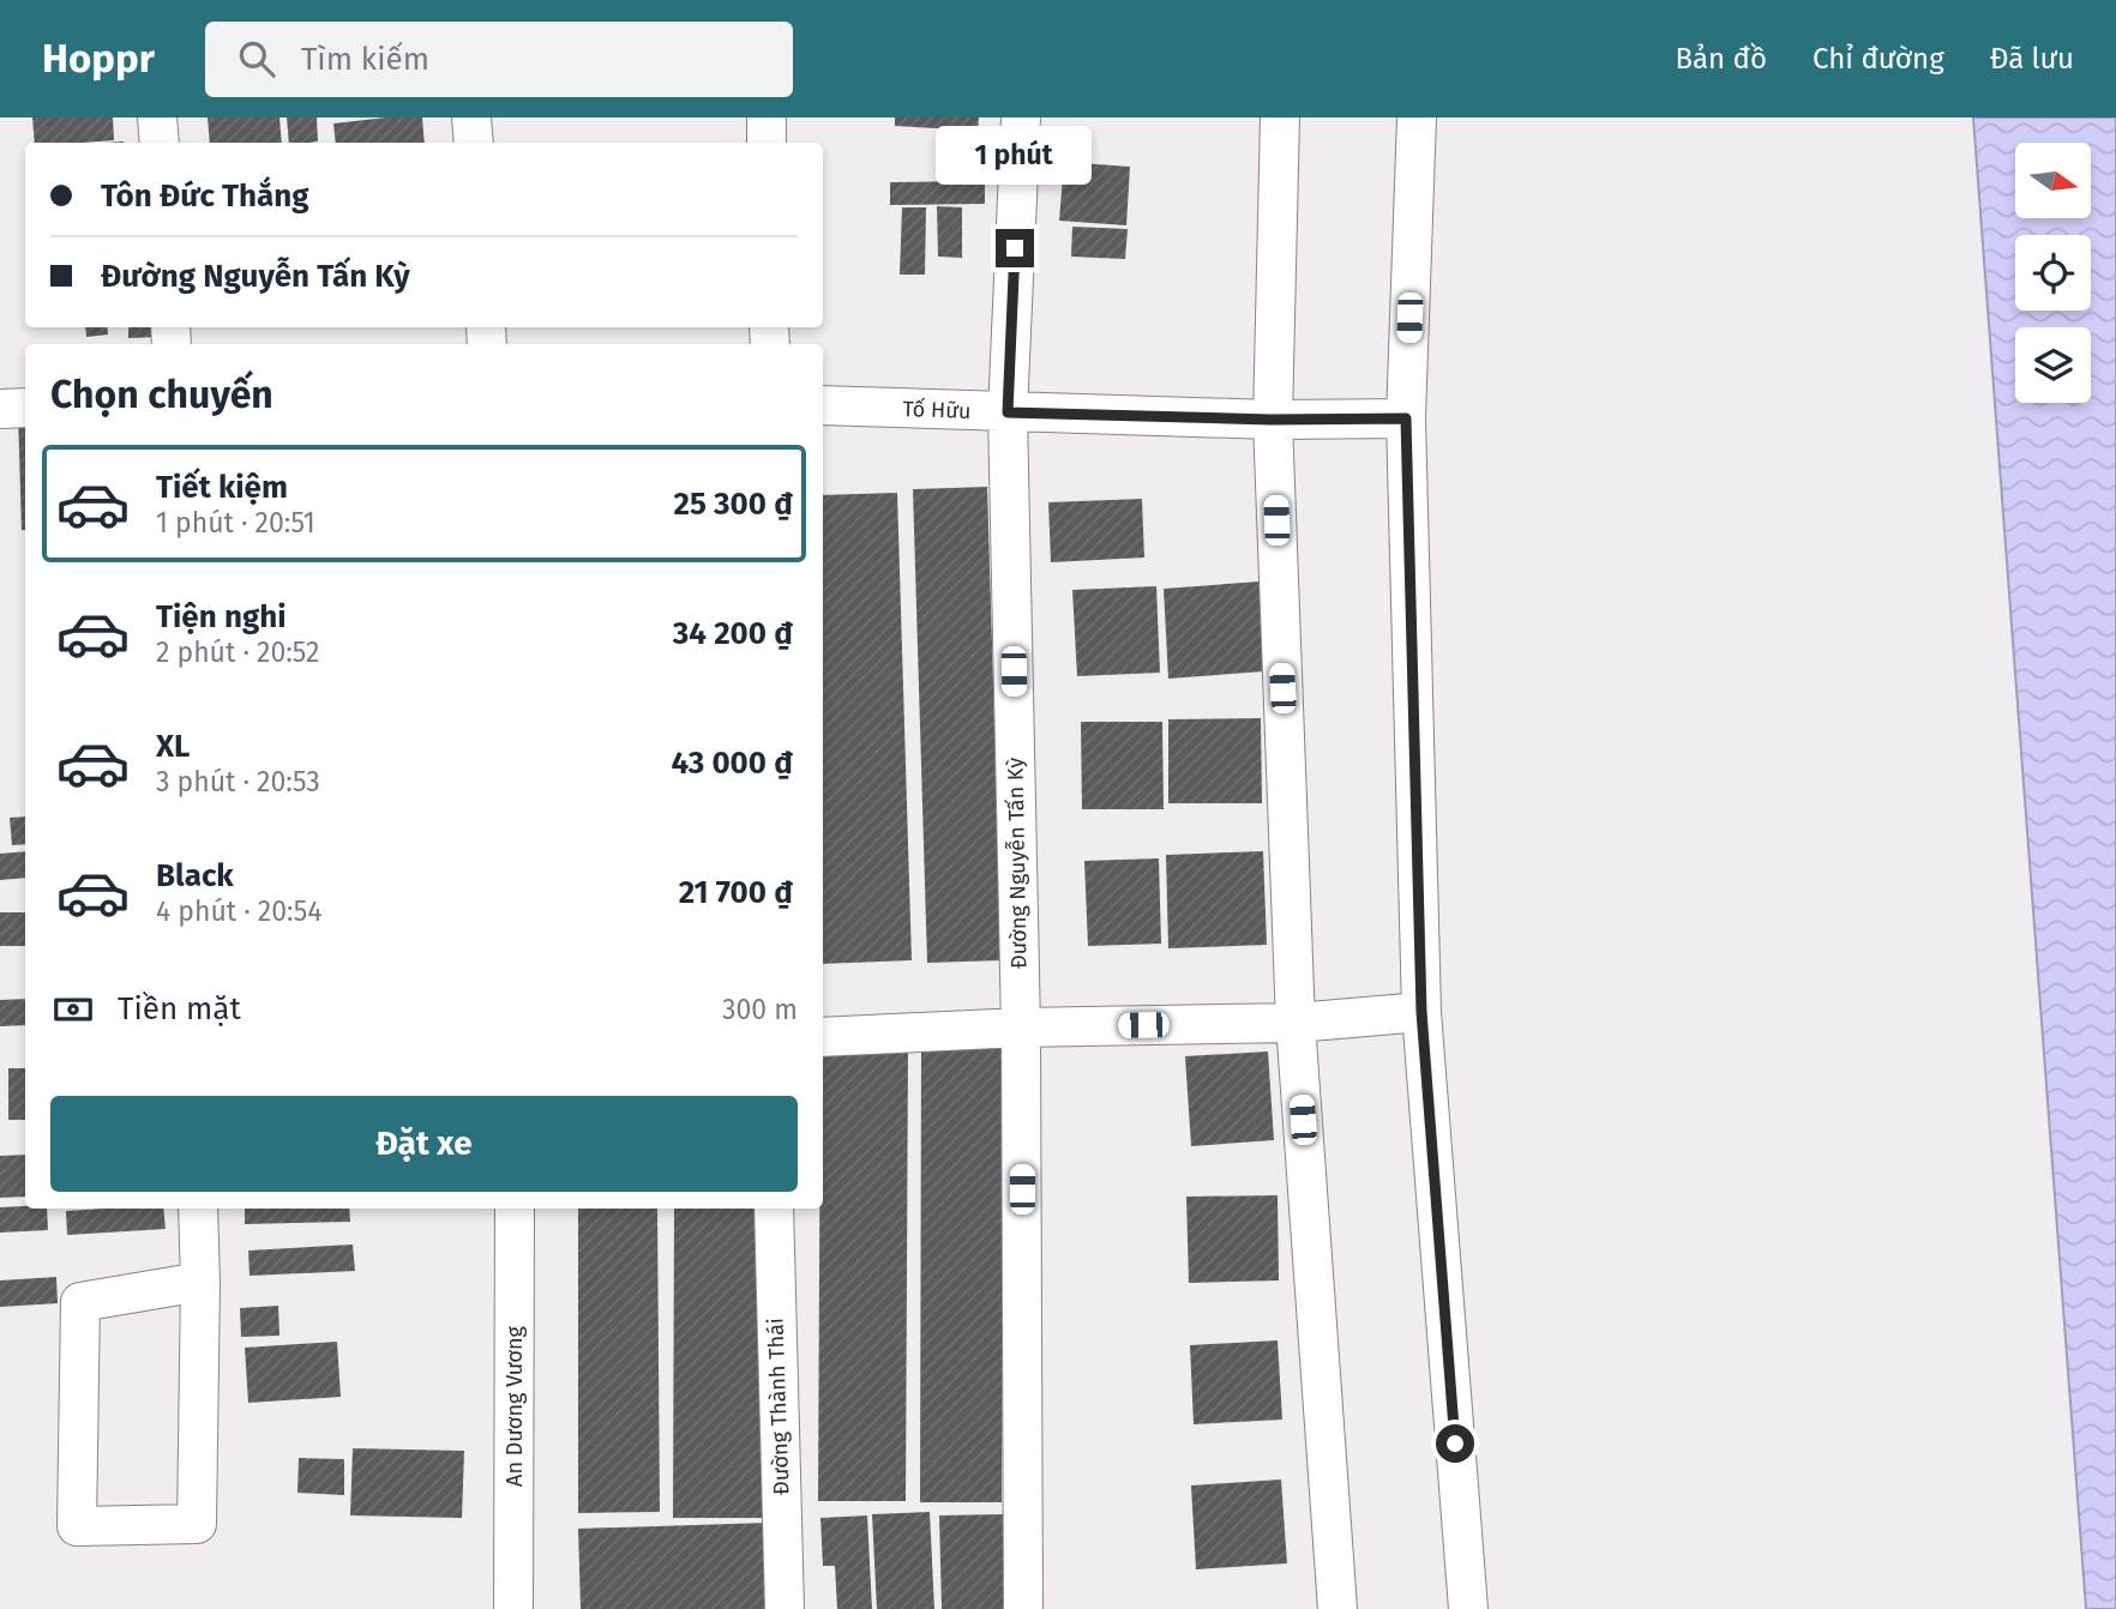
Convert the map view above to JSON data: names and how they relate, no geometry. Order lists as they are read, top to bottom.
{
  "streets": {
    "street": [
      "Tố Hữu",
      "Đường Nguyễn Tấn Kỳ",
      "An Dương Vương",
      "Đường Thành Thái"
    ]
  },
  "crossings": [
    ["Tố Hữu", "Đường Nguyễn Tấn Kỳ"]
  ],
  "north": "right",
  "page": {
    "header": "Hoppr",
    "search": "Tìm kiếm",
    "nav": ["Bản đồ", "Chỉ đường", "Đã lưu"],
    "bubble": "1 phút",
    "banner": ["Tôn Đức Thắng", "Đường Nguyễn Tấn Kỳ"],
    "heading": "Chọn chuyến",
    "list": [
      {
        "name": "Tiết kiệm",
        "note": "1 phút · 20:51",
        "value": "25 300 ₫"
      },
      {
        "name": "Tiện nghi",
        "note": "2 phút · 20:52",
        "value": "34 200 ₫"
      },
      {
        "name": "XL",
        "note": "3 phút · 20:53",
        "value": "43 000 ₫"
      },
      {
        "name": "Black",
        "note": "4 phút · 20:54",
        "value": "21 700 ₫"
      }
    ],
    "pay": ["Tiền mặt", "300 m"],
    "buttons": "Đặt xe"
  }
}
